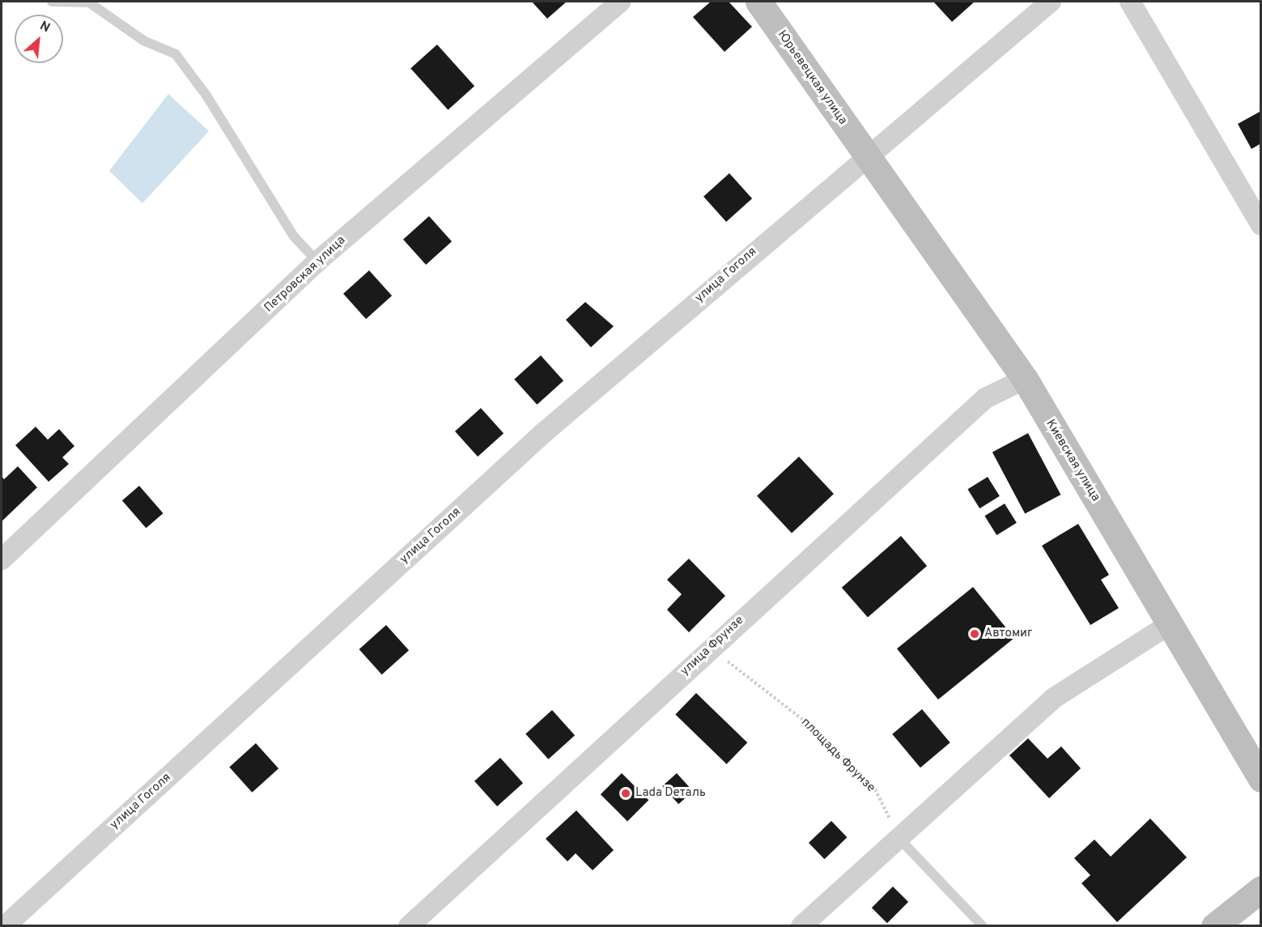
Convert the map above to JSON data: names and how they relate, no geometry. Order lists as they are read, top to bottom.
{
  "streets": {
    "street": [
      "Юрьевецкая улица",
      "Петровская улица",
      "улица Гоголя",
      "Киевская улица",
      "улица Фрунзе"
    ],
    "path": ["площадь Фрунзе"]
  },
  "crossings": [
    ["Юрьевецкая улица", "улица Гоголя"],
    ["Юрьевецкая улица", "Киевская улица"],
    ["улица Гоголя", "Киевская улица"],
    ["Киевская улица", "улица Фрунзе"],
    ["улица Фрунзе", "площадь Фрунзе"]
  ],
  "places": ["Автомиг", "Lada Dеталь"],
  "north": "top right"
}
